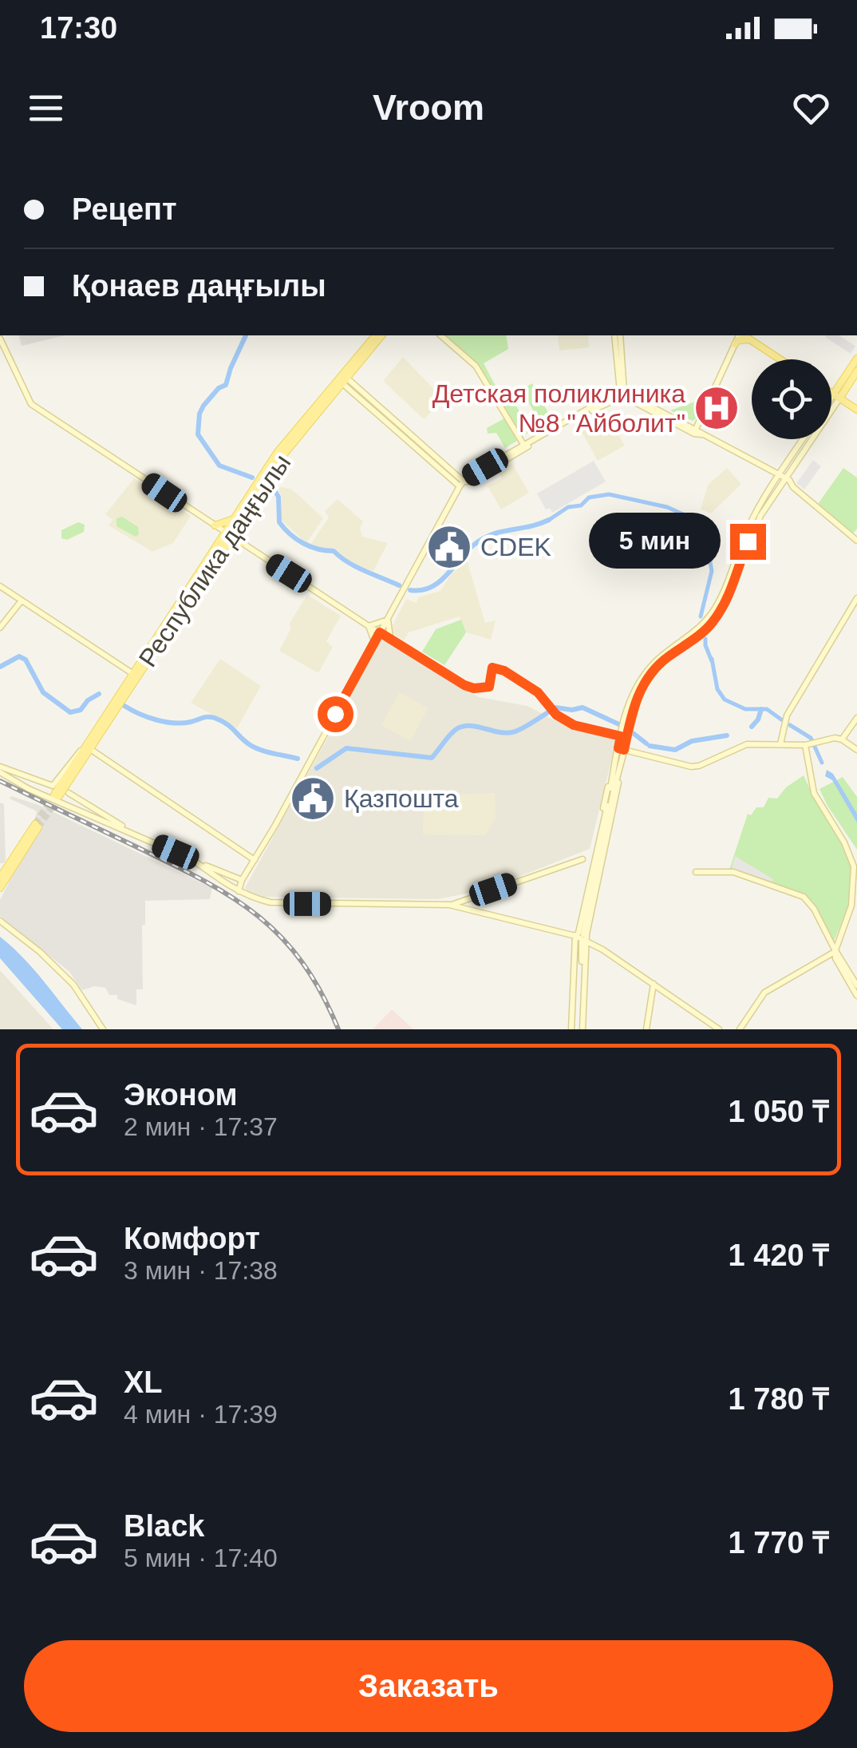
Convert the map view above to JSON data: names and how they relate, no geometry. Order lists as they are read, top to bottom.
{
  "streets": {
    "main road": ["Республика даңғылы"]
  },
  "places": {
    "hospital": ["Детская поликлиника №8 \"Айболит\""],
    "public building": ["CDEK", "Қазпошта"]
  },
  "page": {
    "status": "17:30",
    "header": "Vroom",
    "banner": ["Рецепт", "Қонаев даңғылы"],
    "bubble": "5 мин",
    "list": [
      {
        "name": "Эконом",
        "note": "2 мин · 17:37",
        "value": "1 050 ₸"
      },
      {
        "name": "Комфорт",
        "note": "3 мин · 17:38",
        "value": "1 420 ₸"
      },
      {
        "name": "XL",
        "note": "4 мин · 17:39",
        "value": "1 780 ₸"
      },
      {
        "name": "Black",
        "note": "5 мин · 17:40",
        "value": "1 770 ₸"
      }
    ],
    "buttons": "Заказать"
  }
}
